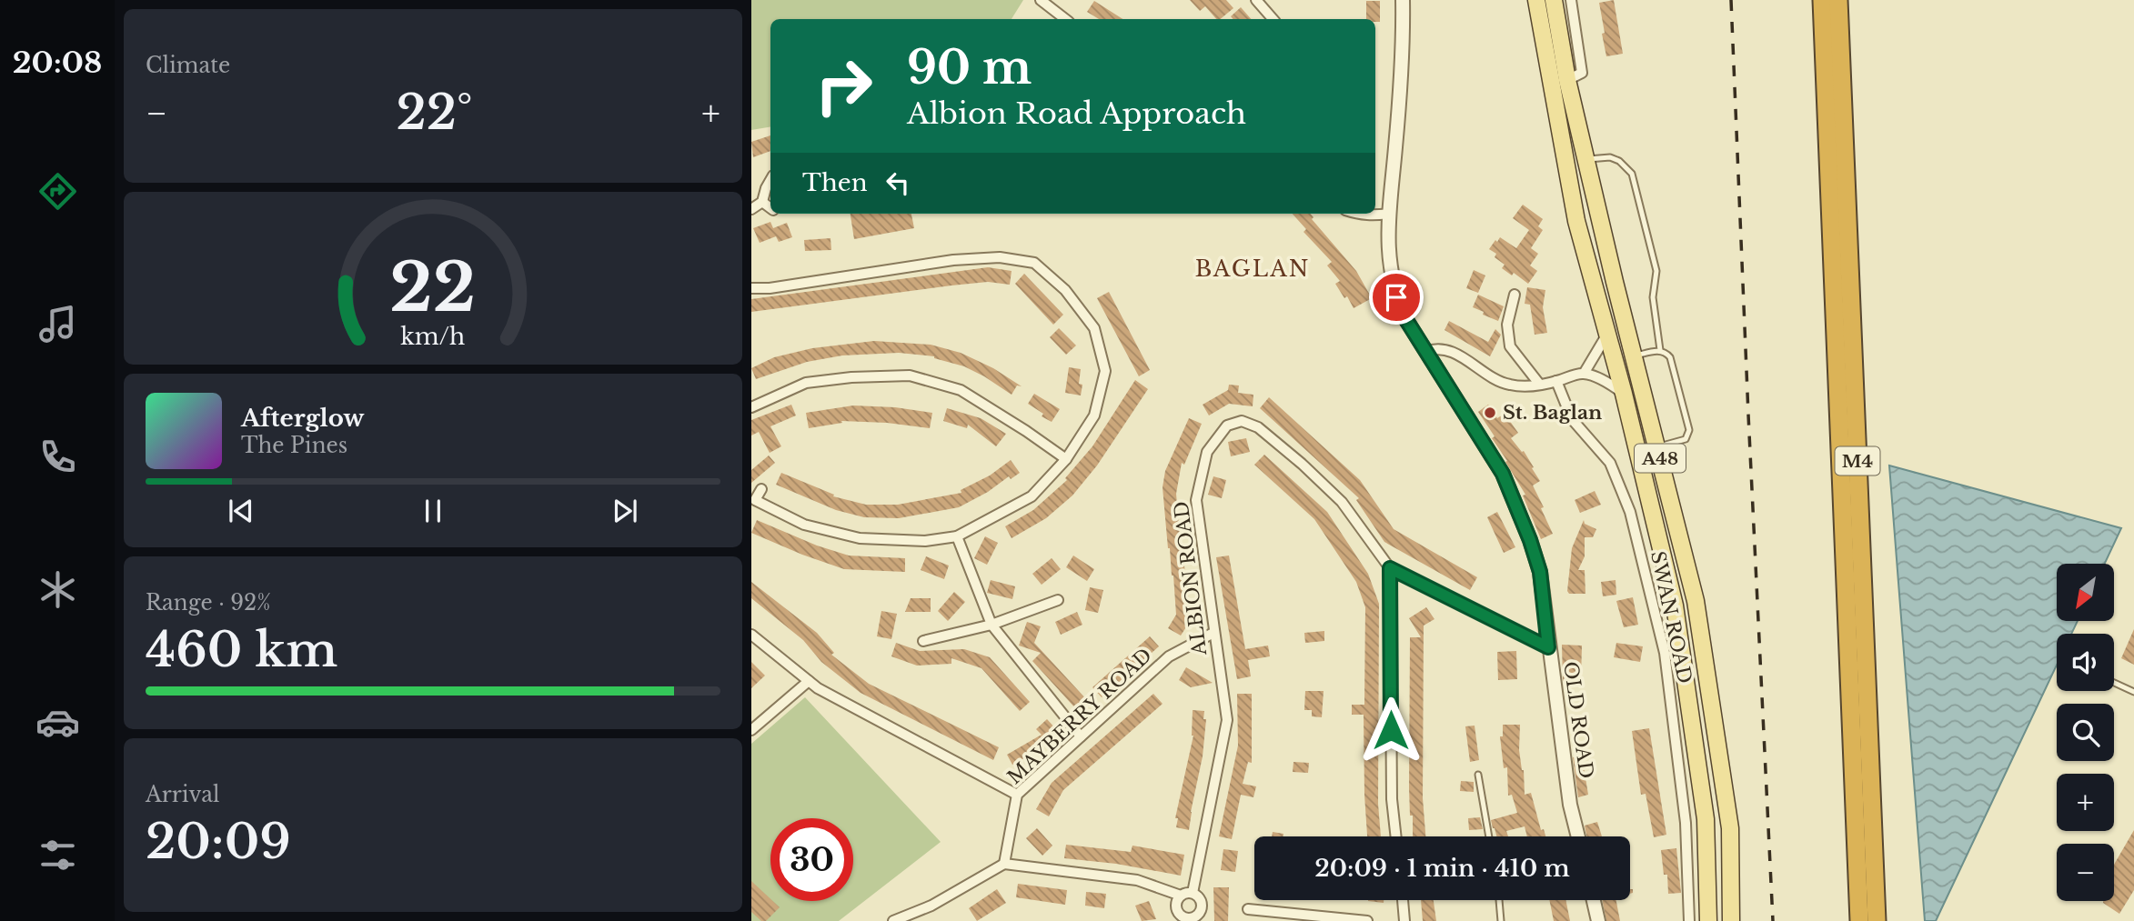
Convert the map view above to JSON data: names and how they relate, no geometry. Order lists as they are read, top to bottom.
{
  "streets": {
    "highway": ["M4"],
    "main road": ["A48"],
    "street": [
      "ALBION ROAD",
      "SWAN ROAD",
      "MAYBERRY ROAD",
      "OLD ROAD"
    ]
  },
  "crossings": [
    ["ALBION ROAD", "MAYBERRY ROAD"]
  ],
  "districts": ["BAGLAN"],
  "places": ["St. Baglan"],
  "north": "bottom left",
  "page": {
    "tabs": "20:08",
    "tile": [
      "Climate",
      ["Range · 92%", "460 km"],
      ["Arrival", "20:09"]
    ],
    "turn": ["90 m", "Albion Road Approach"],
    "heat": ["−", "22°", "+"],
    "then": "Then",
    "song": ["Afterglow", "The Pines"],
    "map_buttons": ["+", "−"],
    "limit": "30",
    "trip": "20:09 · 1 min · 410 m",
    "gauge": ["22", "km/h"]
  }
}
